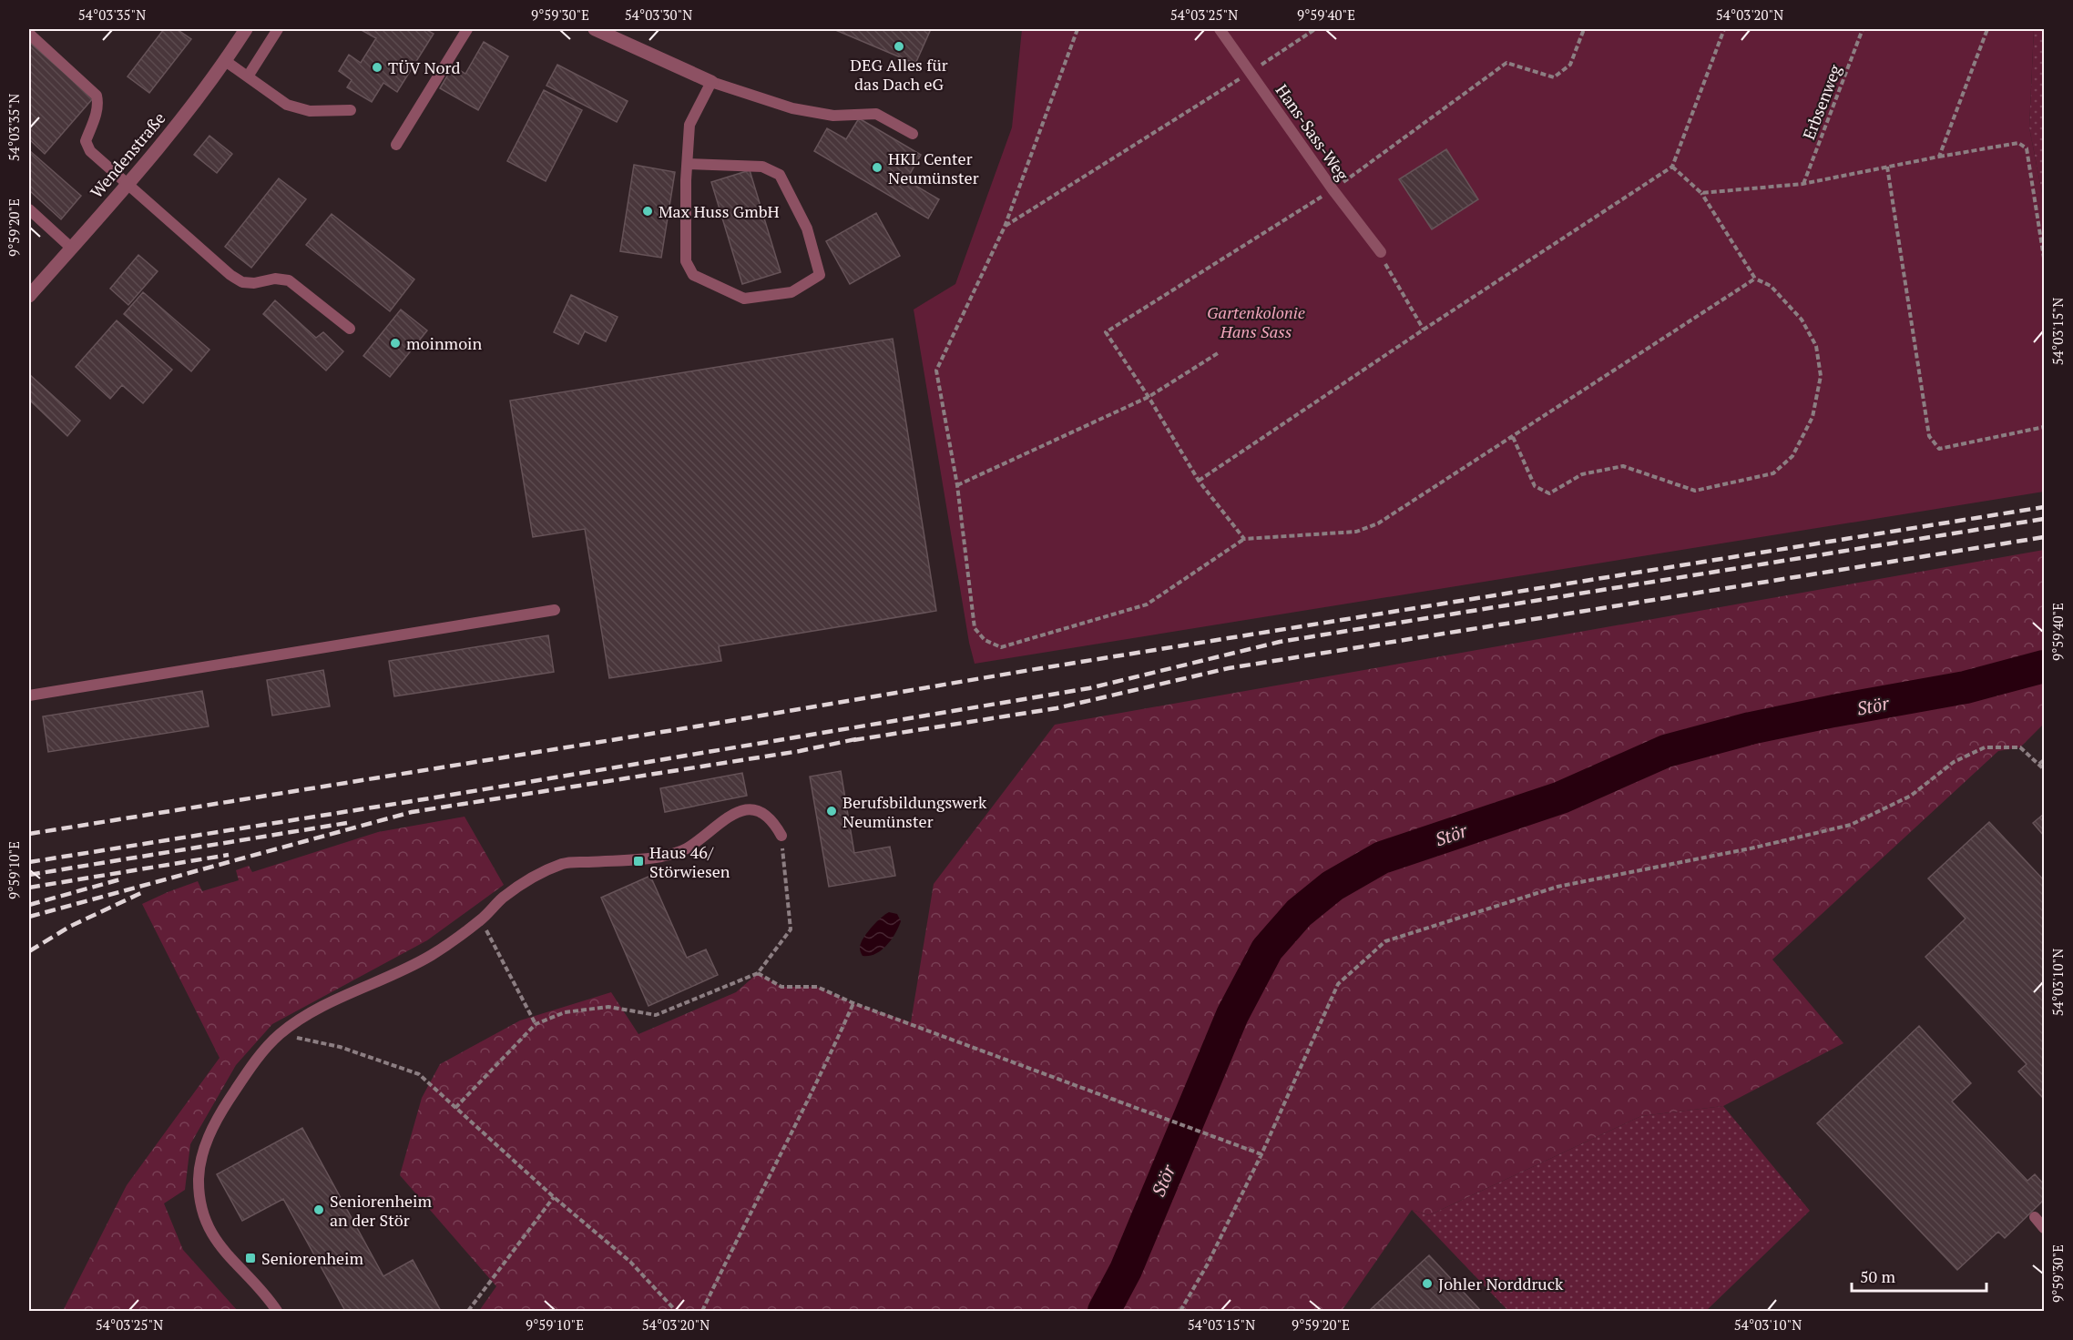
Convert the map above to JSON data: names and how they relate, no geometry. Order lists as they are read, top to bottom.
{
  "streets": {
    "street": ["Wendenstraße"],
    "lane": ["Hans-Sass-Weg"],
    "path": ["Erbsenweg"]
  },
  "water": ["Stör"],
  "parks": ["Gartenkolonie Hans Sass"],
  "places": {
    "other": [
      "DEG Alles für das Dach eG",
      "TÜV Nord",
      "HKL Center Neumünster",
      "Max Huss GmbH",
      "moinmoin",
      "Berufsbildungswerk Neumünster",
      "Seniorenheim an der Stör",
      "Johler Norddruck"
    ],
    "transit": ["Haus 46/ Störwiesen", "Seniorenheim"]
  },
  "scale_bar": "50 m",
  "coordinates": [
    "54°03'35\"N",
    "9°59'30\"E",
    "54°03'30\"N",
    "54°03'25\"N",
    "9°59'40\"E",
    "54°03'20\"N",
    "9°59'20\"E",
    "54°03'15\"N",
    "9°59'10\"E",
    "54°03'10\"N"
  ]
}
